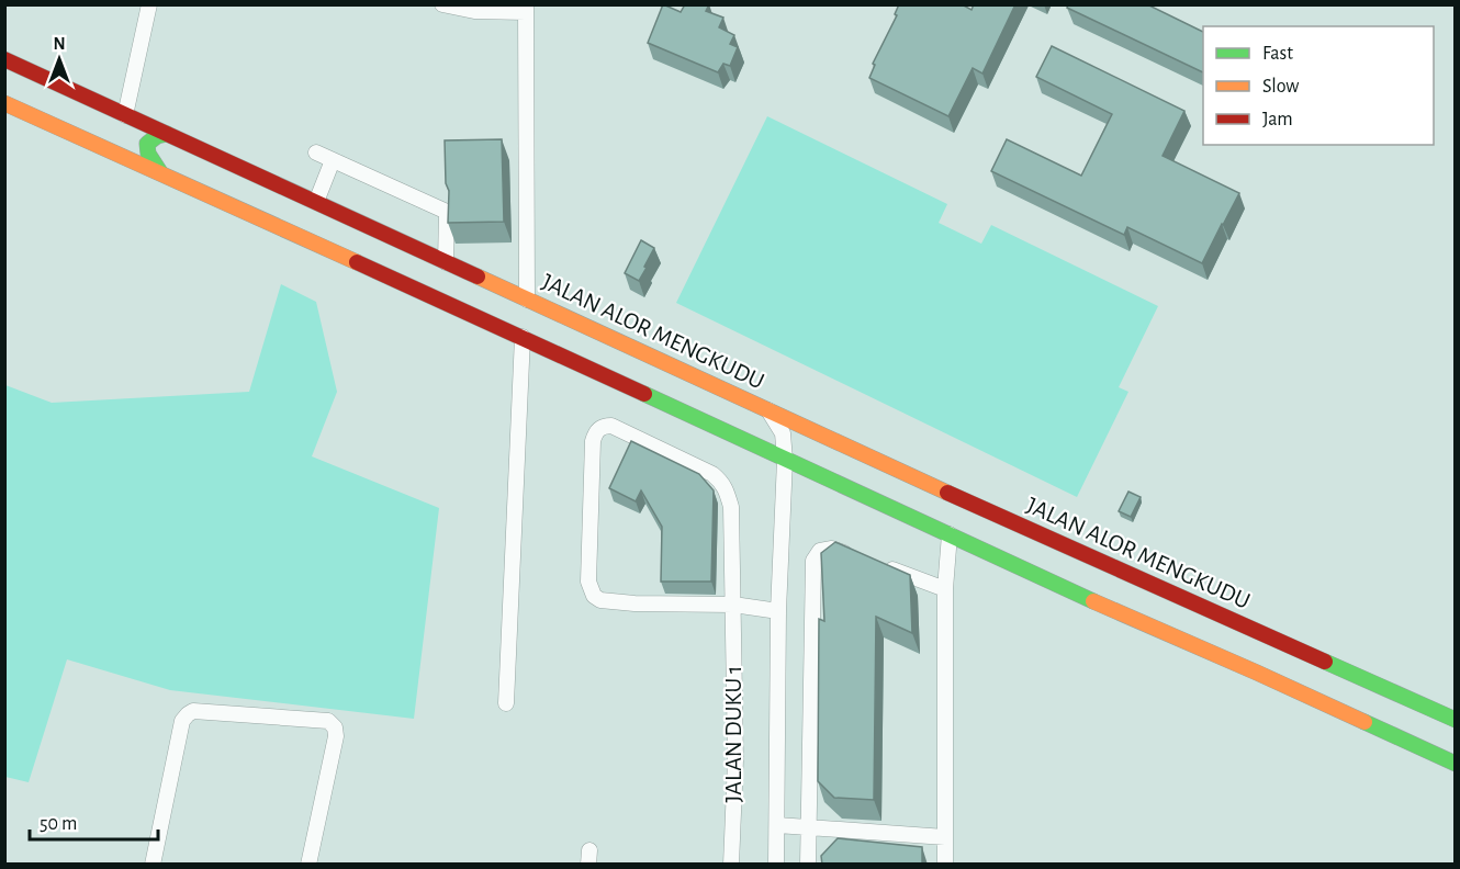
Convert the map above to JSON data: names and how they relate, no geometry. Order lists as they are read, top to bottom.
{
  "streets": {
    "main road": ["JALAN ALOR MENGKUDU"],
    "street": ["JALAN DUKU 1"]
  },
  "legend": ["Fast", "Slow", "Jam"],
  "scale_bar": "50 m",
  "north": "top"
}
